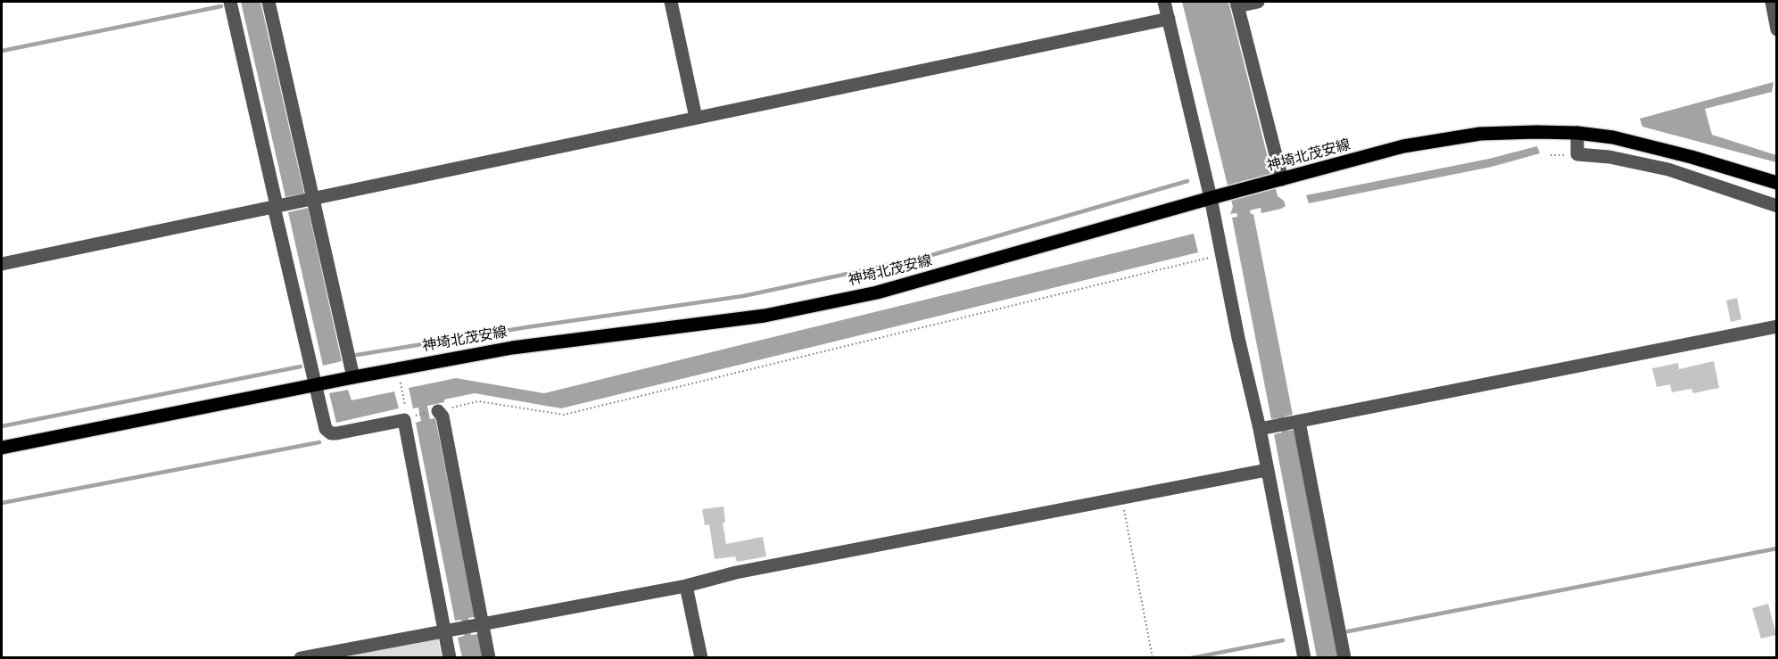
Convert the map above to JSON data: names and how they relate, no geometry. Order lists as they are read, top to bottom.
{
  "streets": {
    "main road": ["神埼北茂安線"]
  }
}
